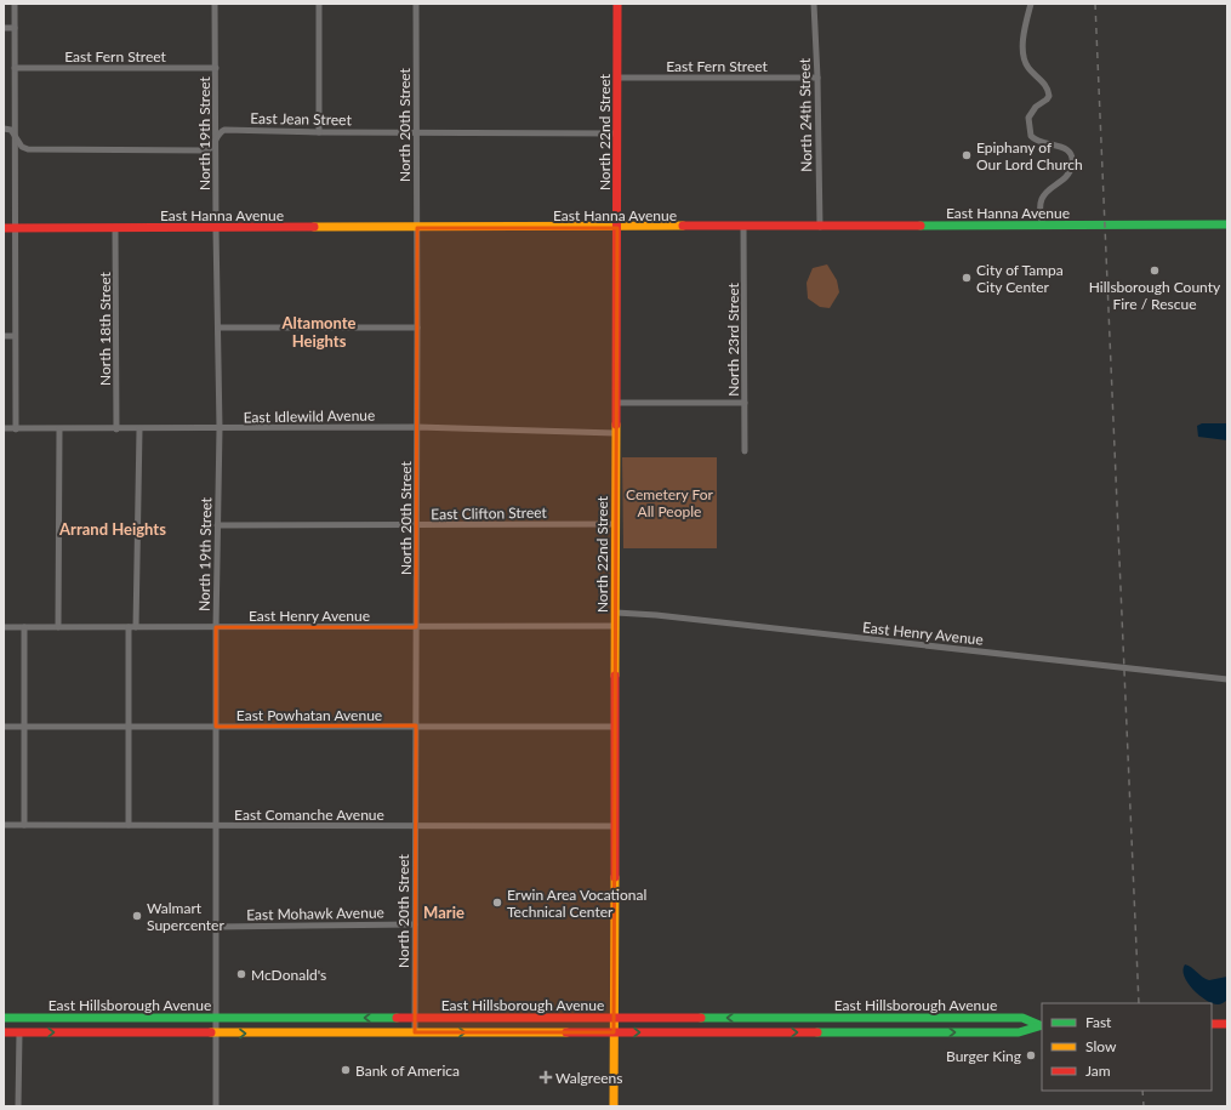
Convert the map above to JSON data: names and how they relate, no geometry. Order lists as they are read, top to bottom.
{
  "streets": {
    "street": [
      "East Fern Street",
      "North 24th Street",
      "East Jean Street",
      "North 20th Street",
      "North 22nd Street",
      "North 19th Street",
      "East Hanna Avenue",
      "North 18th Street",
      "North 23rd Street",
      "East Idlewild Avenue",
      "East Clifton Street",
      "East Henry Avenue",
      "East Powhatan Avenue",
      "East Comanche Avenue",
      "East Mohawk Avenue",
      "East Hillsborough Avenue"
    ]
  },
  "crossings": [
    ["East Fern Street", "North 24th Street"],
    ["East Fern Street", "North 22nd Street"],
    ["East Fern Street", "North 19th Street"],
    ["North 24th Street", "East Hanna Avenue"],
    ["East Jean Street", "North 20th Street"],
    ["East Jean Street", "North 22nd Street"],
    ["East Jean Street", "North 19th Street"],
    ["North 20th Street", "East Hanna Avenue"],
    ["North 20th Street", "East Idlewild Avenue"],
    ["North 20th Street", "East Clifton Street"],
    ["North 20th Street", "East Henry Avenue"],
    ["North 20th Street", "East Powhatan Avenue"],
    ["North 20th Street", "East Comanche Avenue"],
    ["North 20th Street", "East Mohawk Avenue"],
    ["North 20th Street", "East Hillsborough Avenue"],
    ["North 22nd Street", "East Hanna Avenue"],
    ["North 22nd Street", "East Idlewild Avenue"],
    ["North 22nd Street", "East Clifton Street"],
    ["North 22nd Street", "East Henry Avenue"],
    ["North 22nd Street", "East Powhatan Avenue"],
    ["North 22nd Street", "East Comanche Avenue"],
    ["North 22nd Street", "East Hillsborough Avenue"],
    ["North 19th Street", "East Hanna Avenue"],
    ["North 19th Street", "East Idlewild Avenue"],
    ["North 19th Street", "East Clifton Street"],
    ["North 19th Street", "East Henry Avenue"],
    ["North 19th Street", "East Powhatan Avenue"],
    ["North 19th Street", "East Comanche Avenue"],
    ["North 19th Street", "East Mohawk Avenue"],
    ["North 19th Street", "East Hillsborough Avenue"],
    ["East Hanna Avenue", "North 18th Street"],
    ["East Hanna Avenue", "North 23rd Street"],
    ["North 18th Street", "East Idlewild Avenue"]
  ],
  "districts": ["Altamonte Heights", "Arrand Heights", "Marie"],
  "parks": ["Cemetery For All People"],
  "places": {
    "other": [
      "Epiphany of Our Lord Church",
      "Hillsborough County Fire / Rescue",
      "City of Tampa City Center",
      "Erwin Area Vocational Technical Center",
      "Walmart Supercenter",
      "McDonald's",
      "Burger King",
      "Bank of America"
    ],
    "health": ["Walgreens"]
  },
  "legend": ["Fast", "Slow", "Jam"]
}
